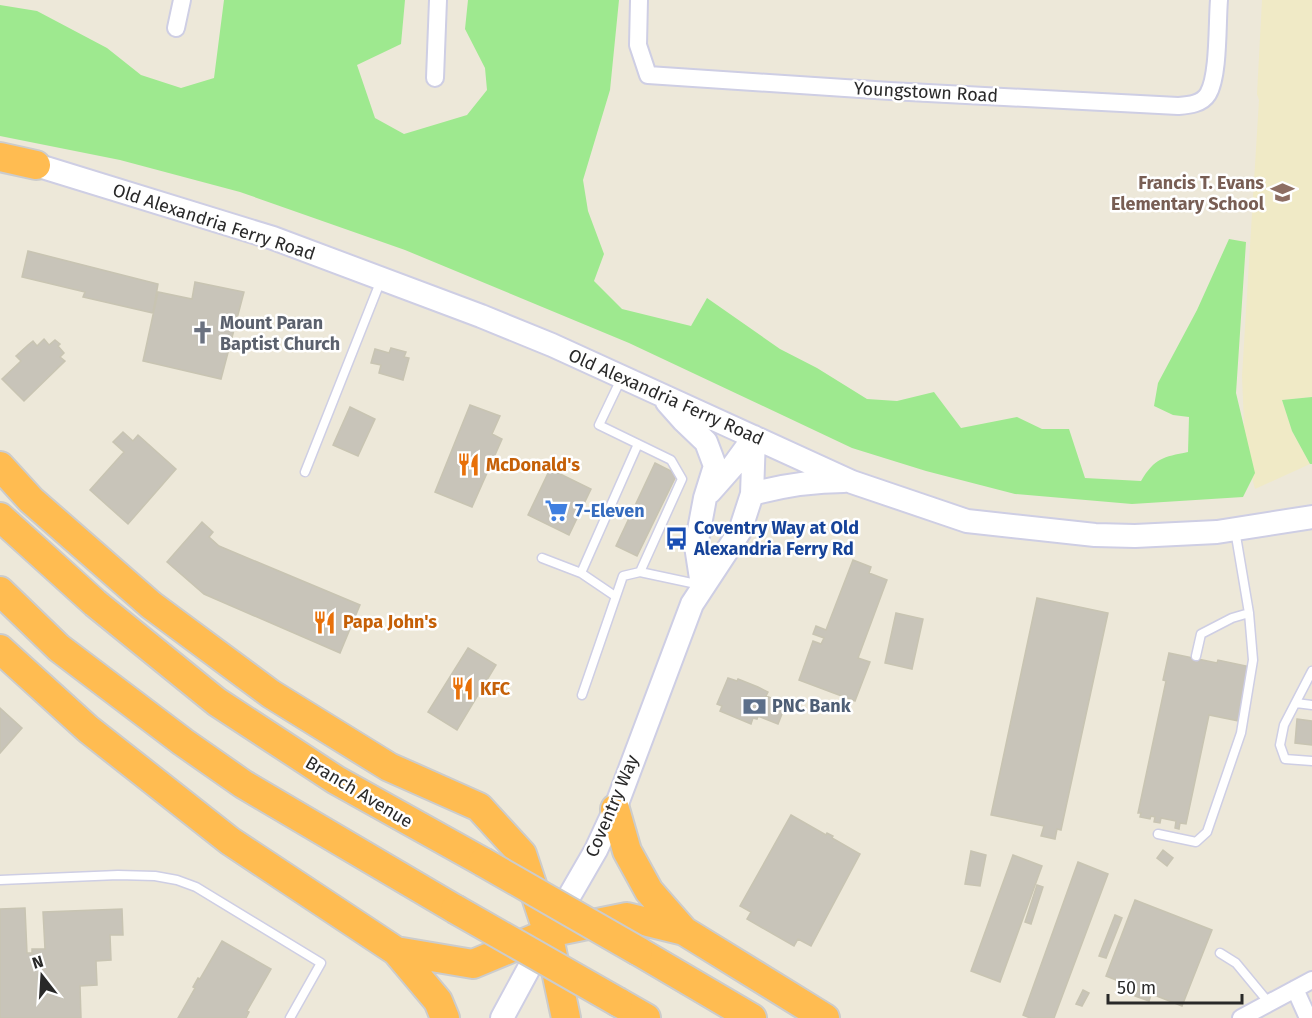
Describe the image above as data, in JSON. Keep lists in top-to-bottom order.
{
  "streets": {
    "highway": ["Branch Avenue"],
    "main road": ["Old Alexandria Ferry Road", "Coventry Way"],
    "street": ["Youngstown Road"]
  },
  "crossings": [
    ["Old Alexandria Ferry Road", "Coventry Way"]
  ],
  "places": {
    "school or university": ["Francis T. Evans Elementary School"],
    "church": ["Mount Paran Baptist Church"],
    "restaurant": ["McDonald's", "Papa John's", "KFC"],
    "supermarket": ["7-Eleven"],
    "bus stop": ["Coventry Way at Old Alexandria Ferry Rd"],
    "bank": ["PNC Bank"]
  },
  "scale_bar": "50 m",
  "north": "top"
}
